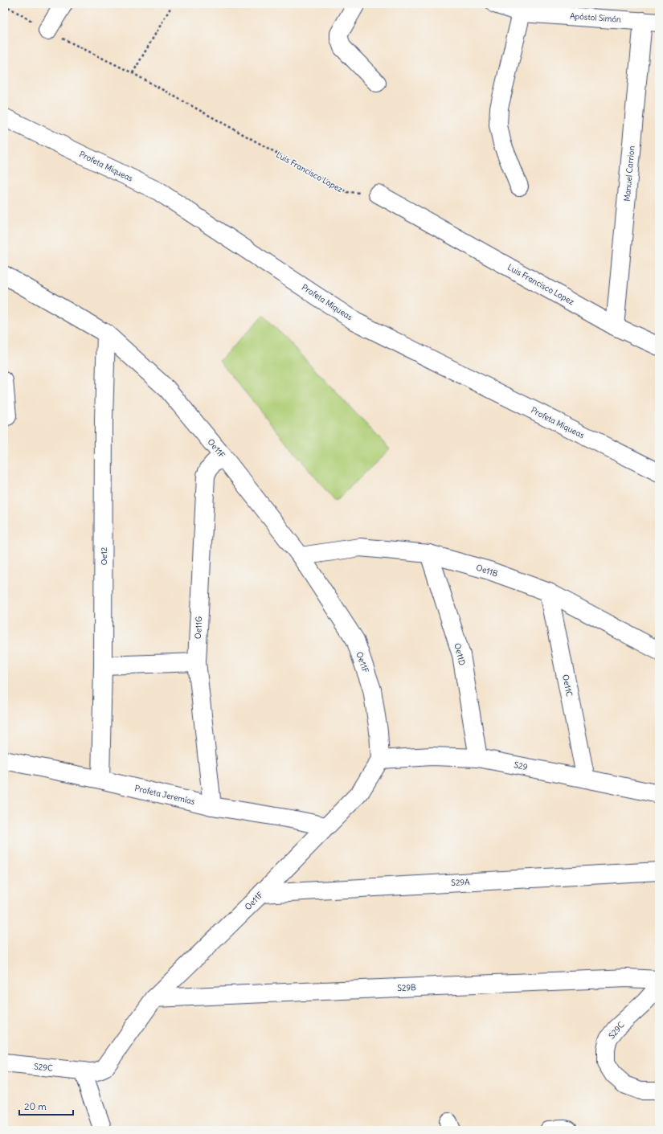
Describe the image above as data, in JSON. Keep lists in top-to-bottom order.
{
  "streets": {
    "street": [
      "Apóstol Simón",
      "Profeta Miqueas",
      "Luis Francisco Lopez",
      "Manuel Carrion",
      "Oe11F",
      "Oe12",
      "Oe11B",
      "Oe11G",
      "Oe11D",
      "Oe11C",
      "S29",
      "Profeta Jeremías",
      "S29A",
      "S29B",
      "S29C"
    ]
  },
  "crossings": [
    ["Apóstol Simón", "Manuel Carrion"],
    ["Luis Francisco Lopez", "Manuel Carrion"],
    ["Oe11F", "Oe12"],
    ["Oe11F", "Oe11B"],
    ["Oe11F", "Oe11G"],
    ["Oe11F", "S29"],
    ["Oe11F", "Profeta Jeremías"],
    ["Oe11F", "S29A"],
    ["Oe11F", "S29B"],
    ["Oe11F", "S29C"],
    ["Oe12", "Profeta Jeremías"],
    ["Oe11B", "Oe11D"],
    ["Oe11B", "Oe11C"],
    ["Oe11G", "Profeta Jeremías"],
    ["Oe11D", "S29"],
    ["Oe11C", "S29"]
  ],
  "scale_bar": "20 m"
}
